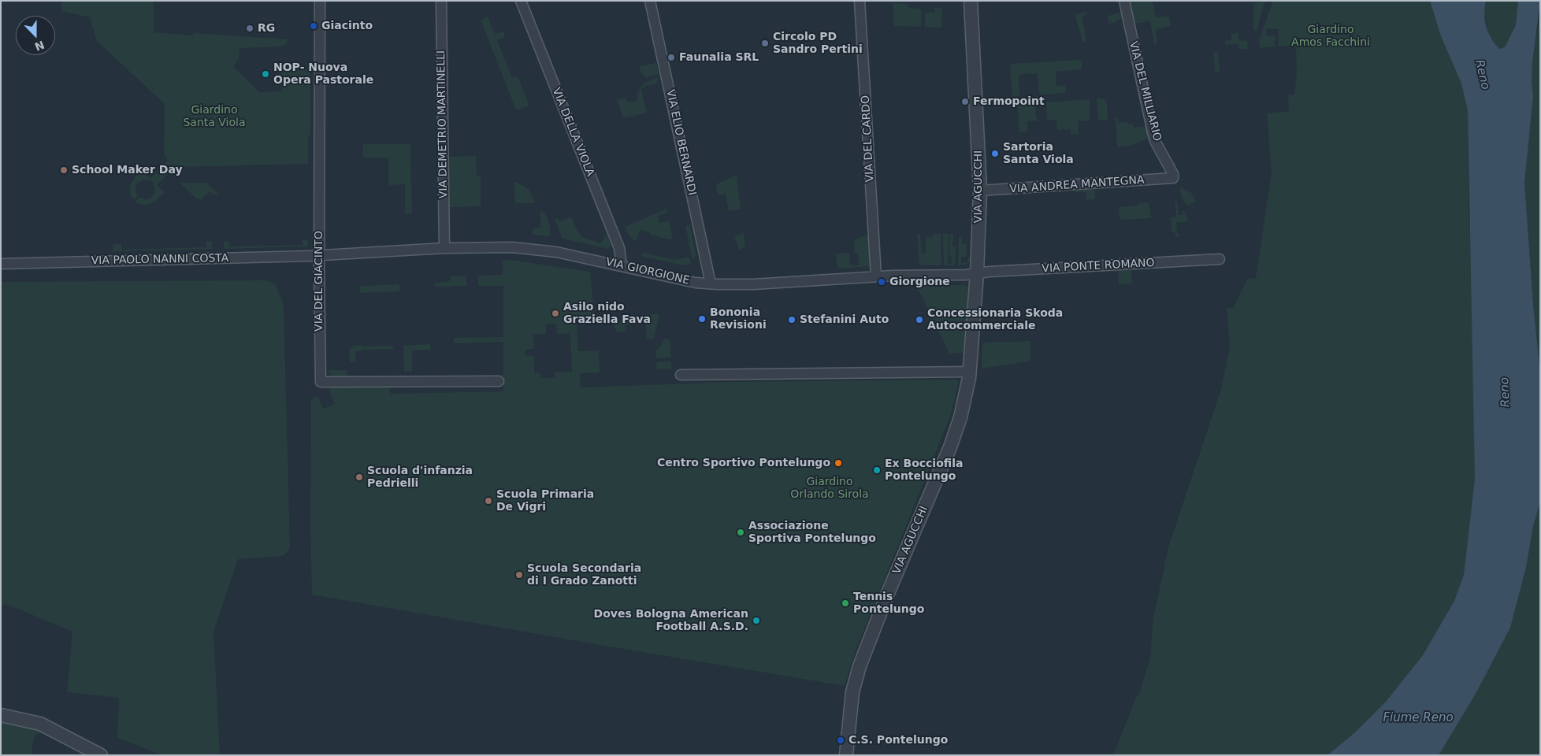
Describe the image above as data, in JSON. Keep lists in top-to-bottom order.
{
  "streets": {
    "street": [
      "VIA DEL MILLIARIO",
      "VIA DEMETRIO MARTINELLI",
      "VIA DELLA VIOLA",
      "VIA DEL CARDO",
      "VIA ELIO BERNARDI",
      "VIA ANDREA MANTEGNA",
      "VIA AGUCCHI",
      "VIA PAOLO NANNI COSTA",
      "VIA PONTE ROMANO",
      "VIA GIORGIONE",
      "VIA DEL GIACINTO"
    ]
  },
  "crossings": [
    ["VIA DEL MILLIARIO", "VIA ANDREA MANTEGNA"],
    ["VIA DEMETRIO MARTINELLI", "VIA GIORGIONE"],
    ["VIA DELLA VIOLA", "VIA GIORGIONE"],
    ["VIA DEL CARDO", "VIA GIORGIONE"],
    ["VIA ELIO BERNARDI", "VIA GIORGIONE"],
    ["VIA ANDREA MANTEGNA", "VIA AGUCCHI"],
    ["VIA AGUCCHI", "VIA PONTE ROMANO"],
    ["VIA AGUCCHI", "VIA GIORGIONE"],
    ["VIA PAOLO NANNI COSTA", "VIA GIORGIONE"],
    ["VIA PAOLO NANNI COSTA", "VIA DEL GIACINTO"],
    ["VIA PONTE ROMANO", "VIA GIORGIONE"],
    ["VIA GIORGIONE", "VIA DEL GIACINTO"]
  ],
  "water": ["Reno", "Fiume Reno"],
  "parks": ["Giardino Amos Facchini", "Giardino Santa Viola", "Giardino Orlando Sirola"],
  "places": [
    "Giacinto",
    "RG",
    "Circolo PD Sandro Pertini",
    "Faunalia SRL",
    "NOP- Nuova Opera Pastorale",
    "Fermopoint",
    "Sartoria Santa Viola",
    "School Maker Day",
    "Giorgione",
    "Asilo nido Graziella Fava",
    "Bononia Revisioni",
    "Stefanini Auto",
    "Concessionaria Skoda Autocommerciale",
    "Centro Sportivo Pontelungo",
    "Ex Bocciofila Pontelungo",
    "Scuola d'infanzia Pedrielli",
    "Scuola Primaria De Vigri",
    "Associazione Sportiva Pontelungo",
    "Scuola Secondaria di I Grado Zanotti",
    "Tennis Pontelungo",
    "Doves Bologna American Football A.S.D.",
    "C.S. Pontelungo"
  ],
  "north": "bottom"
}
